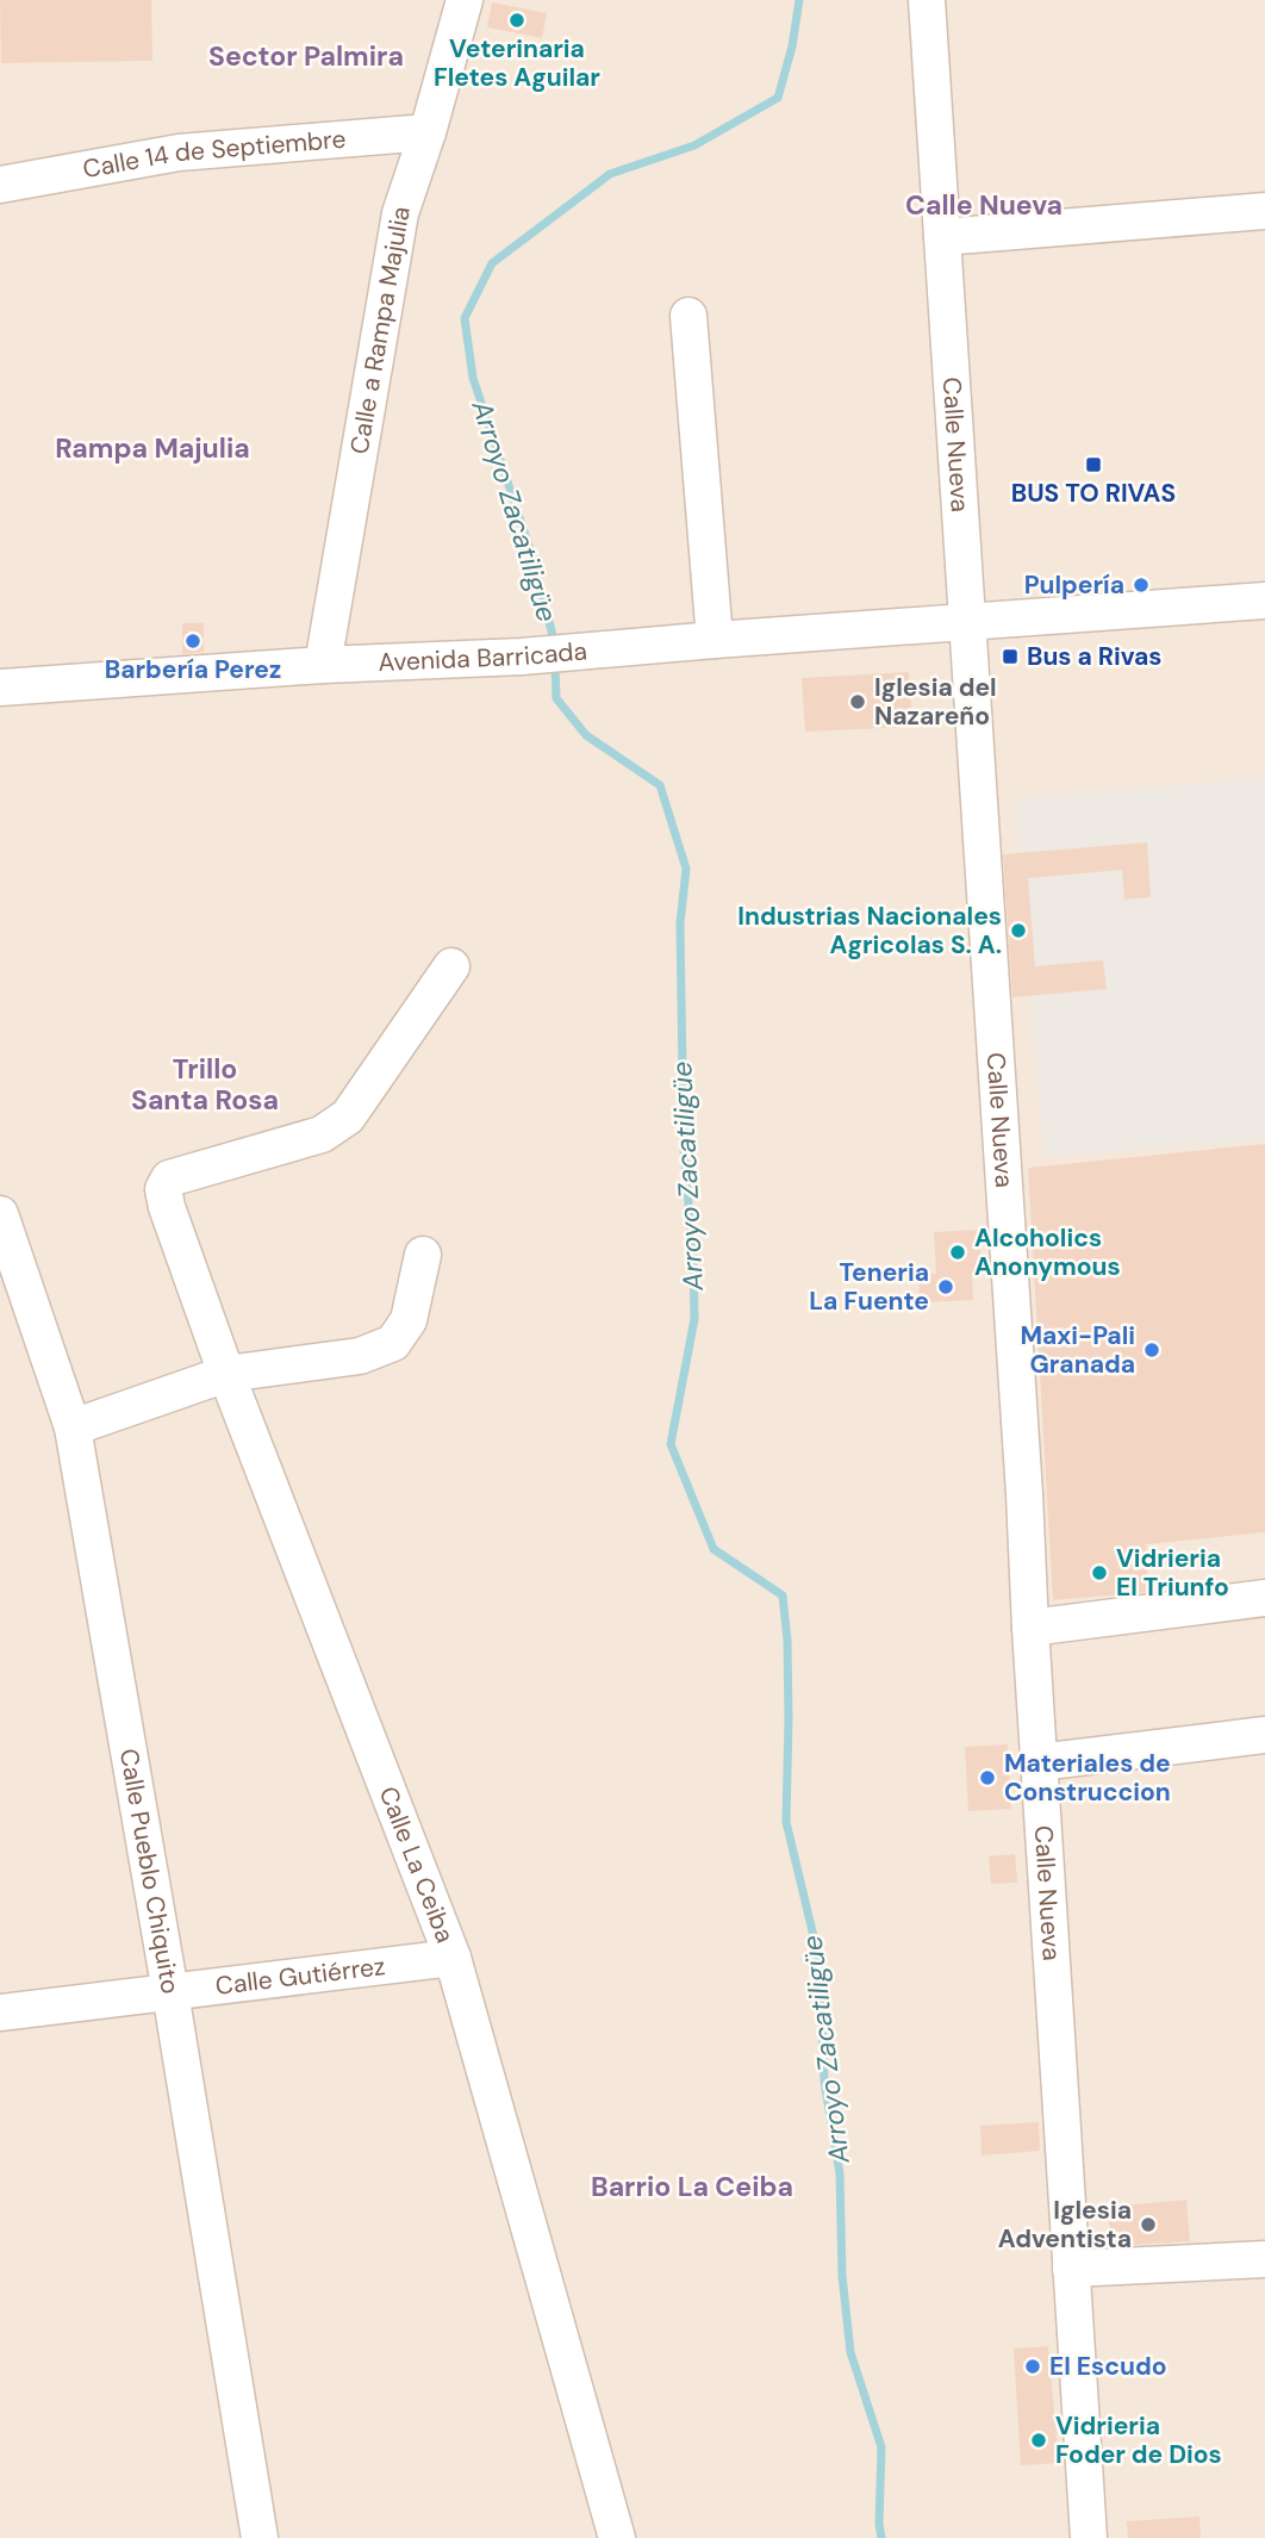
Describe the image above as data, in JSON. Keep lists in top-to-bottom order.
{
  "streets": {
    "street": [
      "Calle 14 de Septiembre",
      "Calle a Rampa Majulia",
      "Calle Nueva",
      "Avenida Barricada",
      "Calle La Ceiba",
      "Calle Pueblo Chiquito",
      "Calle Gutiérrez"
    ]
  },
  "crossings": [
    ["Calle 14 de Septiembre", "Calle a Rampa Majulia"],
    ["Calle a Rampa Majulia", "Avenida Barricada"],
    ["Calle Nueva", "Avenida Barricada"],
    ["Calle La Ceiba", "Calle Gutiérrez"],
    ["Calle Pueblo Chiquito", "Calle Gutiérrez"]
  ],
  "districts": [
    "Sector Palmira",
    "Calle Nueva",
    "Rampa Majulia",
    "Trillo Santa Rosa",
    "Barrio La Ceiba"
  ],
  "water": ["Arroyo Zacatiligüe"],
  "places": {
    "other": [
      "Veterinaria Fletes Aguilar",
      "Pulpería",
      "Barbería Perez",
      "Iglesia del Nazareño",
      "Industrias Nacionales Agricolas S. A.",
      "Alcoholics Anonymous",
      "Teneria La Fuente",
      "Maxi-Pali Granada",
      "Vidrieria El Triunfo",
      "Materiales de Construccion",
      "Iglesia Adventista",
      "El Escudo",
      "Vidrieria Foder de Dios"
    ],
    "transit": ["BUS TO RIVAS", "Bus a Rivas"]
  }
}
